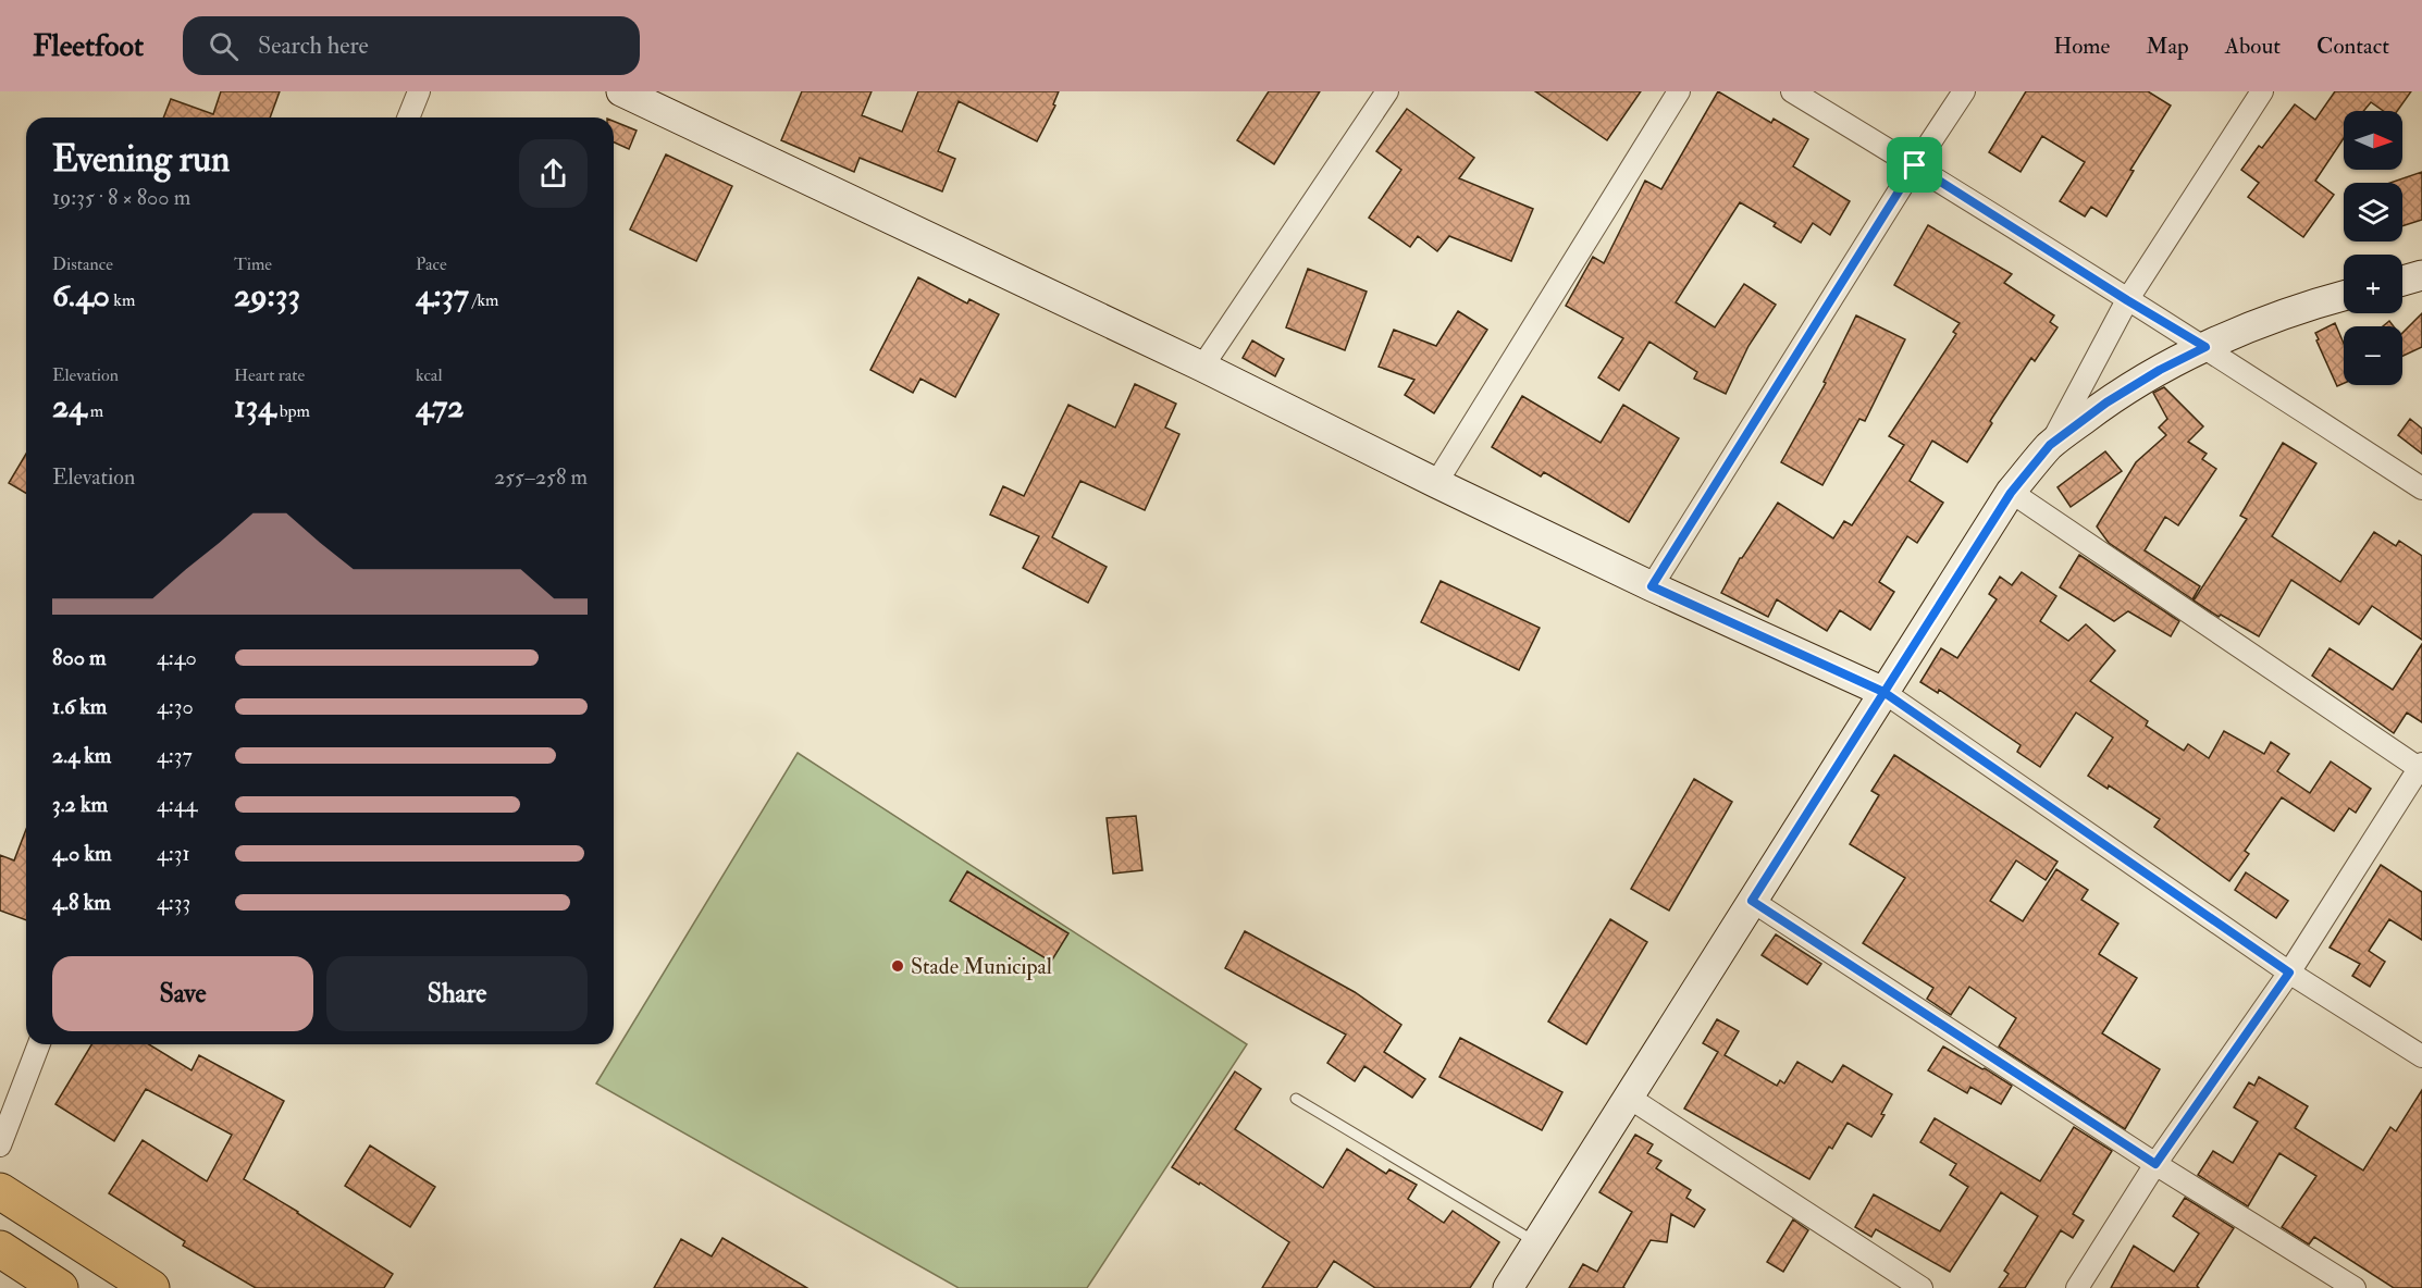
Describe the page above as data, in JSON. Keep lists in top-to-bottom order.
{
  "places": ["Stade Municipal"],
  "north": "right",
  "page": {
    "header": "Fleetfoot",
    "search": "Search here",
    "nav": [
      "Home",
      "Map",
      "About",
      "Contact"
    ],
    "map_buttons": ["+", "−"],
    "heading": ["Evening run", "19:35 · 8 × 800 m"],
    "stats": [
      ["Distance", "6.40 km"],
      ["Time", "29:33"],
      ["Pace", "4:37 /km"],
      ["Elevation", "24 m"],
      ["Heart rate", "134 bpm"],
      ["kcal", "472"]
    ],
    "chart": ["Elevation", "255–258 m"],
    "list": [
      {
        "name": "800 m",
        "note": "4:40"
      },
      {
        "name": "1.6 km",
        "note": "4:30"
      },
      {
        "name": "2.4 km",
        "note": "4:37"
      },
      {
        "name": "3.2 km",
        "note": "4:44"
      },
      {
        "name": "4.0 km",
        "note": "4:31"
      },
      {
        "name": "4.8 km",
        "note": "4:33"
      }
    ],
    "buttons": ["Save", "Share"]
  }
}
